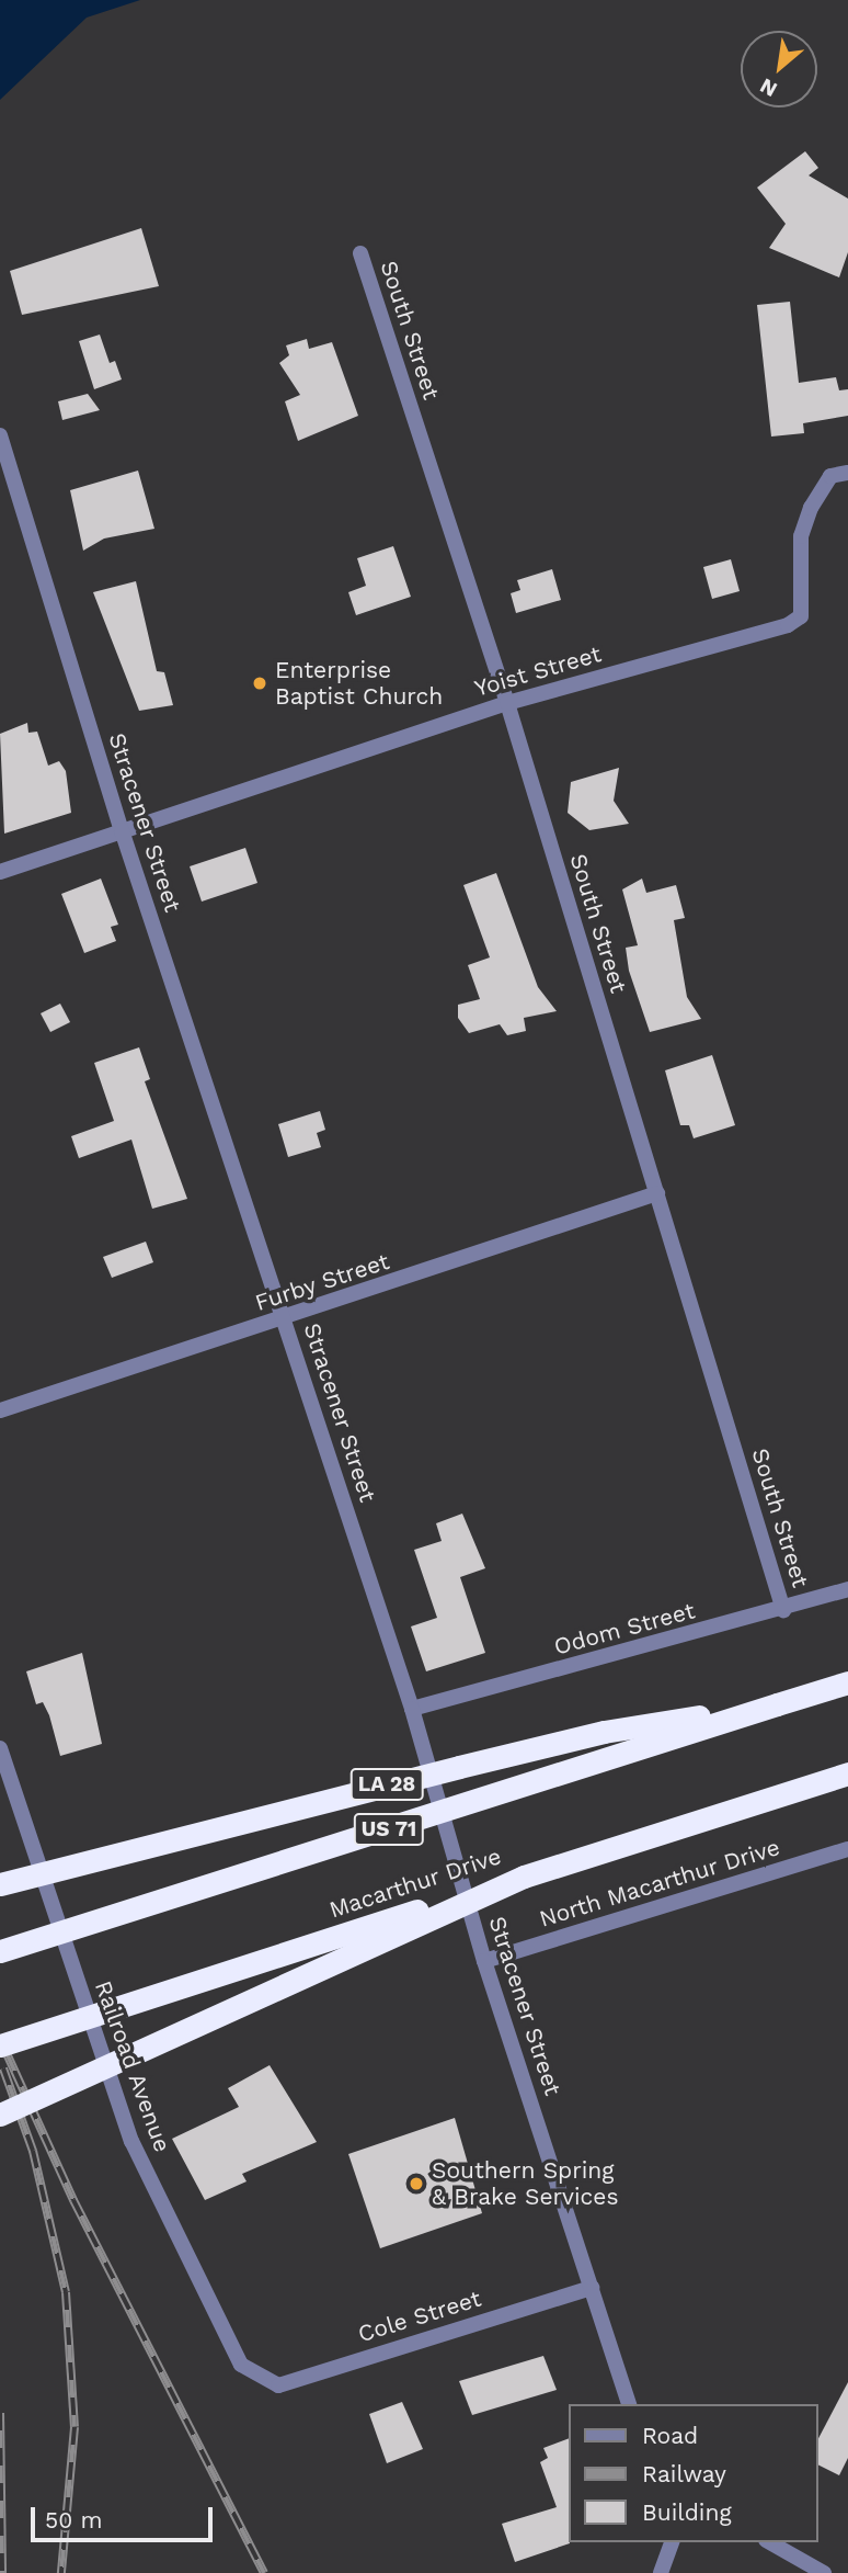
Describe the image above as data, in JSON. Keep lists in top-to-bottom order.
{
  "streets": {
    "highway": ["LA 28", "US 71", "Macarthur Drive"],
    "street": [
      "South Street",
      "Yoist Street",
      "Stracener Street",
      "Furby Street",
      "Odom Street",
      "North Macarthur Drive",
      "Railroad Avenue",
      "Cole Street"
    ]
  },
  "crossings": [
    ["South Street", "Yoist Street"],
    ["South Street", "Furby Street"],
    ["South Street", "Odom Street"],
    ["Yoist Street", "Stracener Street"],
    ["Stracener Street", "Furby Street"],
    ["Stracener Street", "Odom Street"],
    ["Stracener Street", "North Macarthur Drive"],
    ["Stracener Street", "Cole Street"],
    ["LA 28", "US 71"],
    ["Railroad Avenue", "Cole Street"]
  ],
  "places": ["Enterprise Baptist Church", "Southern Spring & Brake Services"],
  "legend": ["Road", "Railway", "Building"],
  "scale_bar": "50 m",
  "north": "bottom left"
}
